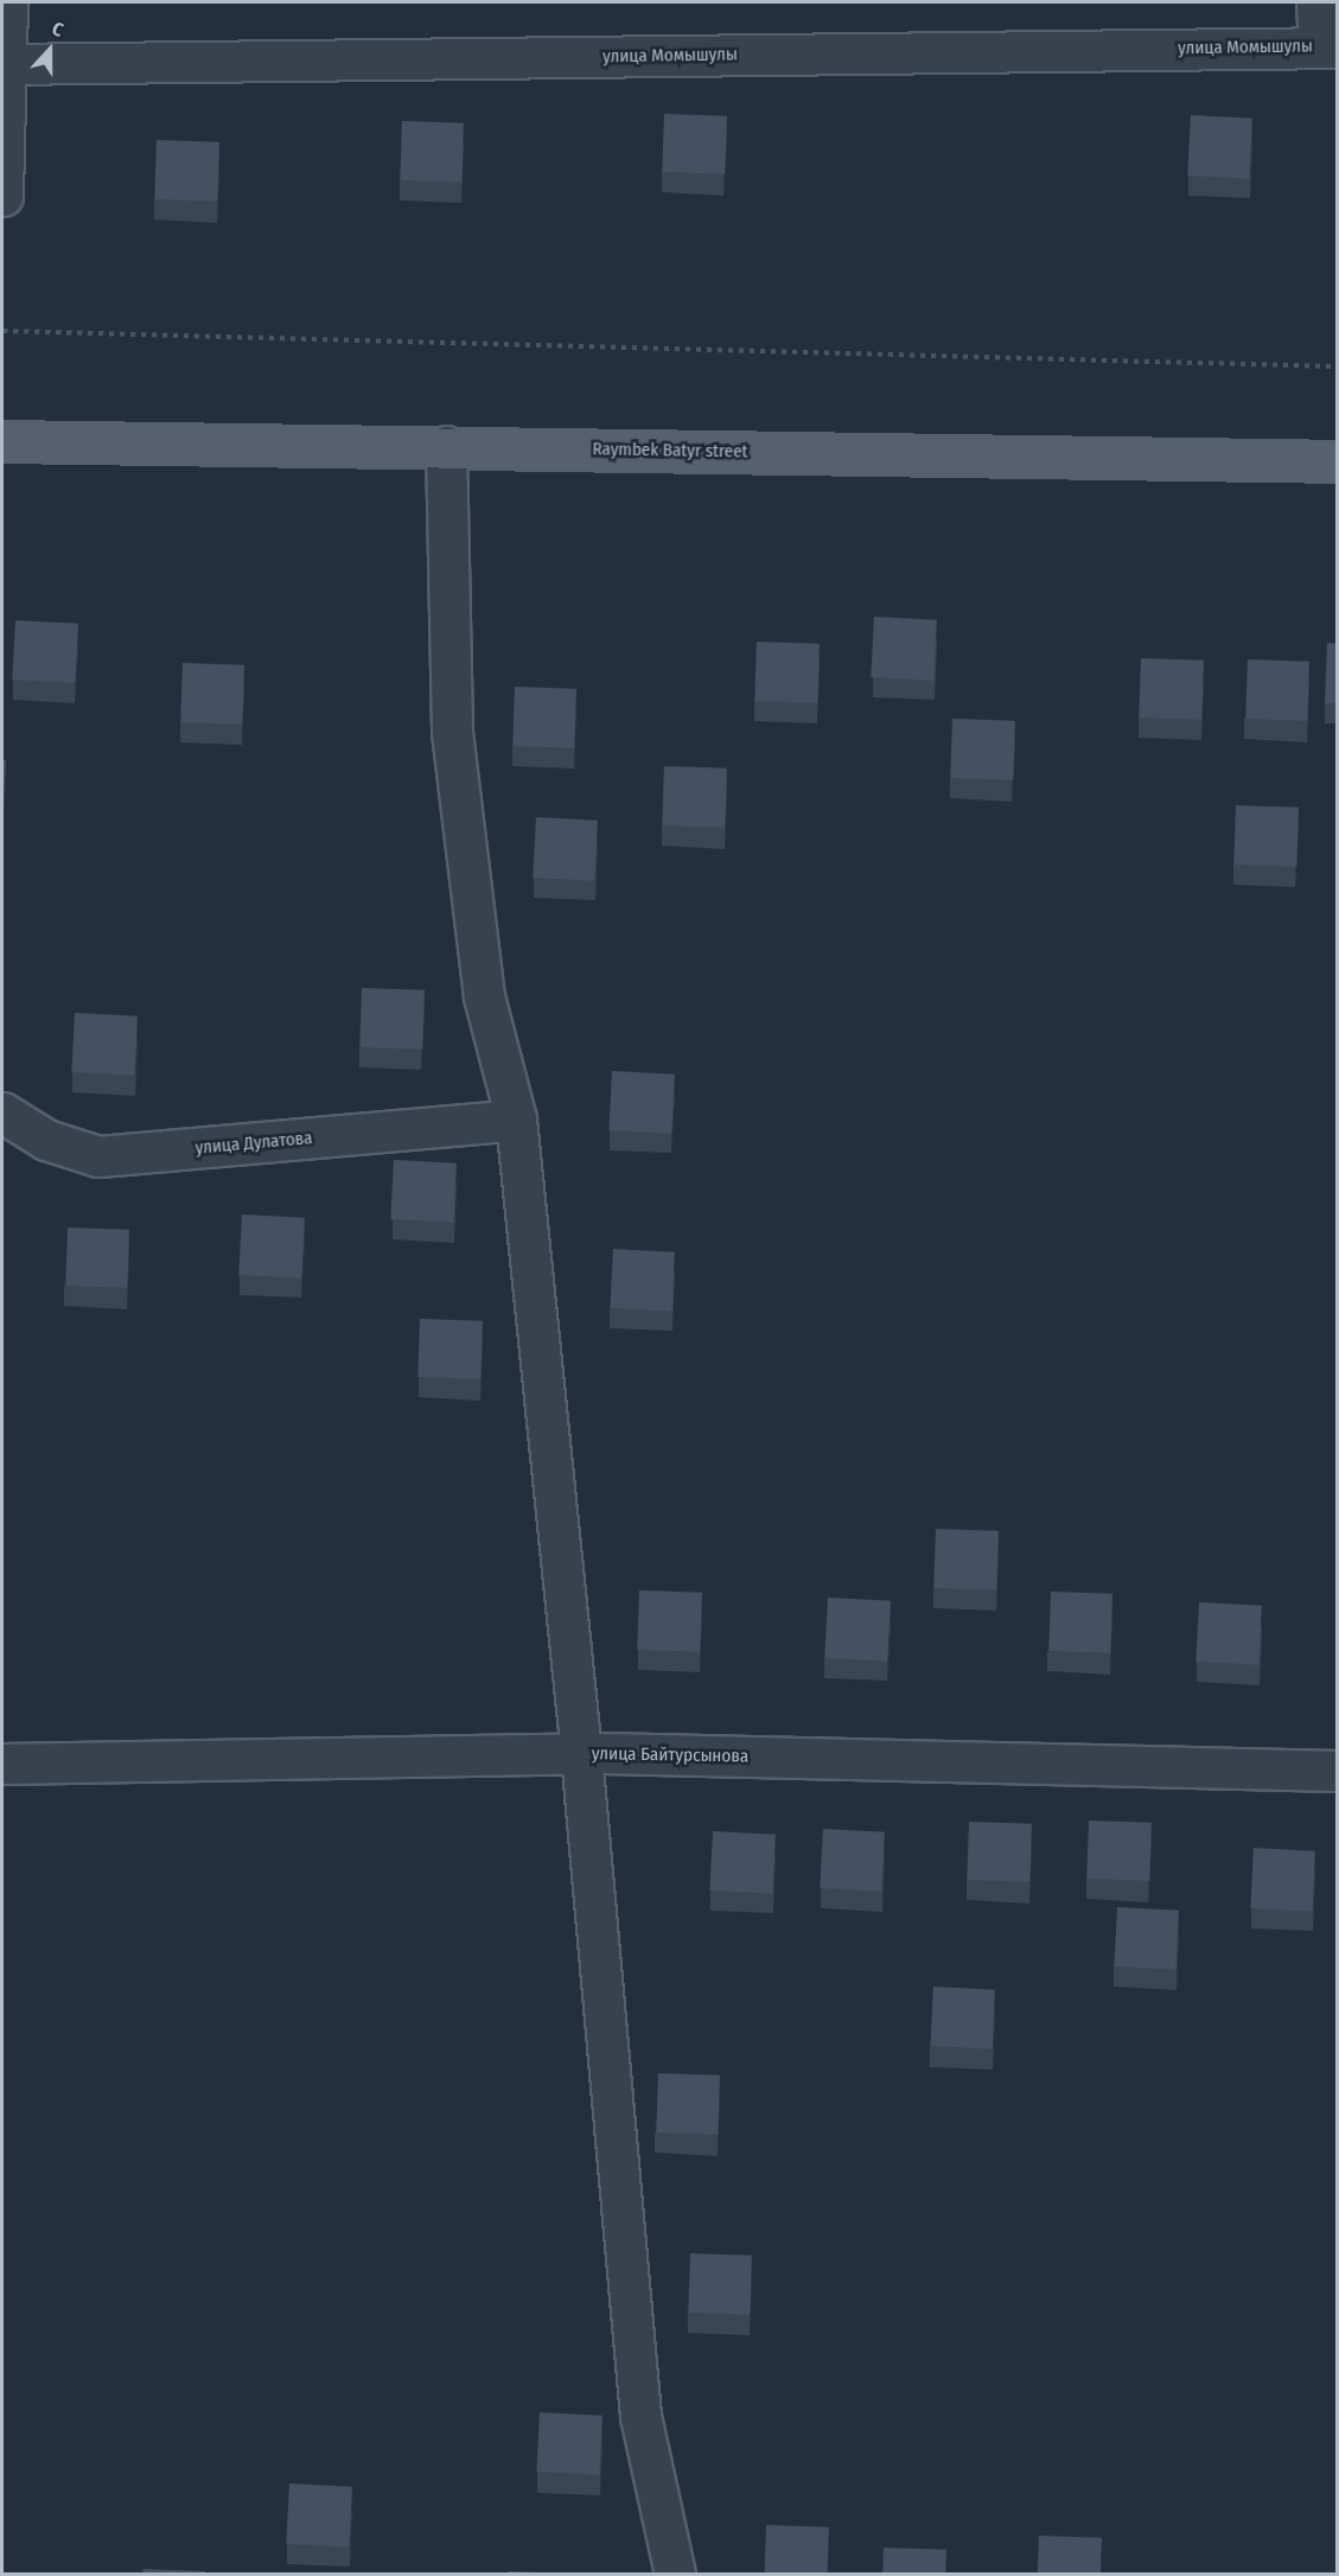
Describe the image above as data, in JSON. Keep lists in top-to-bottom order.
{
  "streets": {
    "main road": ["Raymbek Batyr street"],
    "street": ["улица Момышулы", "улица Дулатова", "улица Байтурсынова"]
  },
  "north": "top"
}
